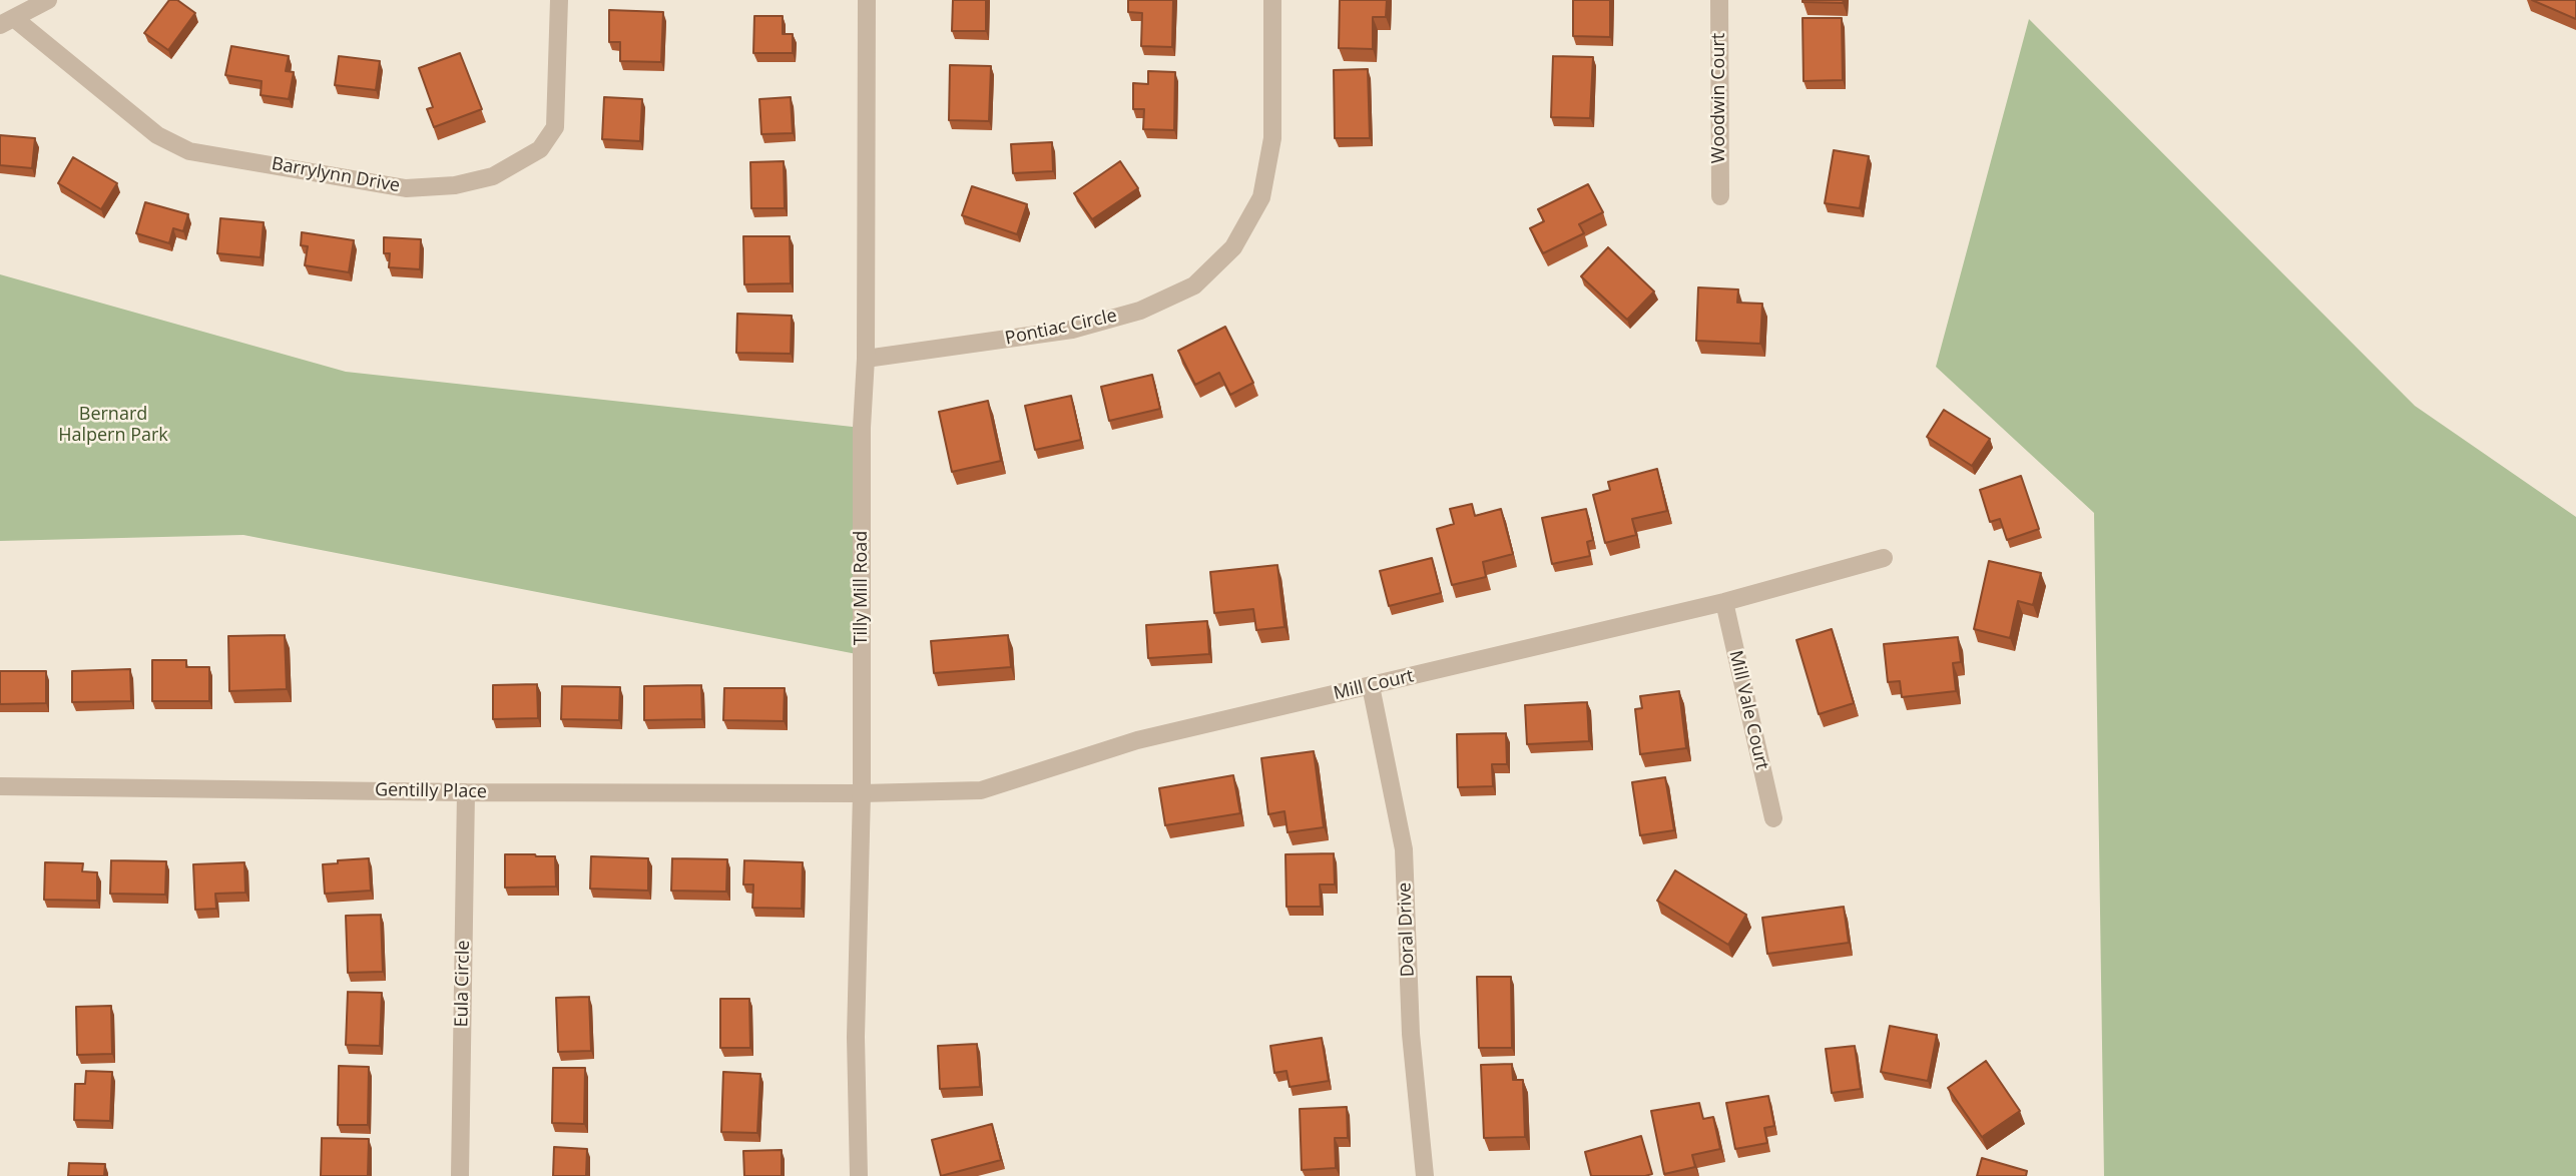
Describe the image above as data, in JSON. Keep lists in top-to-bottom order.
{
  "streets": {
    "street": [
      "Woodwin Court",
      "Barrylynn Drive",
      "Pontiac Circle",
      "Tilly Mill Road",
      "Mill Court",
      "Mill Vale Court",
      "Gentilly Place",
      "Doral Drive",
      "Eula Circle"
    ]
  },
  "crossings": [
    ["Pontiac Circle", "Tilly Mill Road"],
    ["Tilly Mill Road", "Mill Court"],
    ["Tilly Mill Road", "Gentilly Place"],
    ["Mill Court", "Mill Vale Court"],
    ["Mill Court", "Gentilly Place"],
    ["Mill Court", "Doral Drive"],
    ["Gentilly Place", "Eula Circle"]
  ],
  "parks": ["Bernard Halpern Park"]
}
